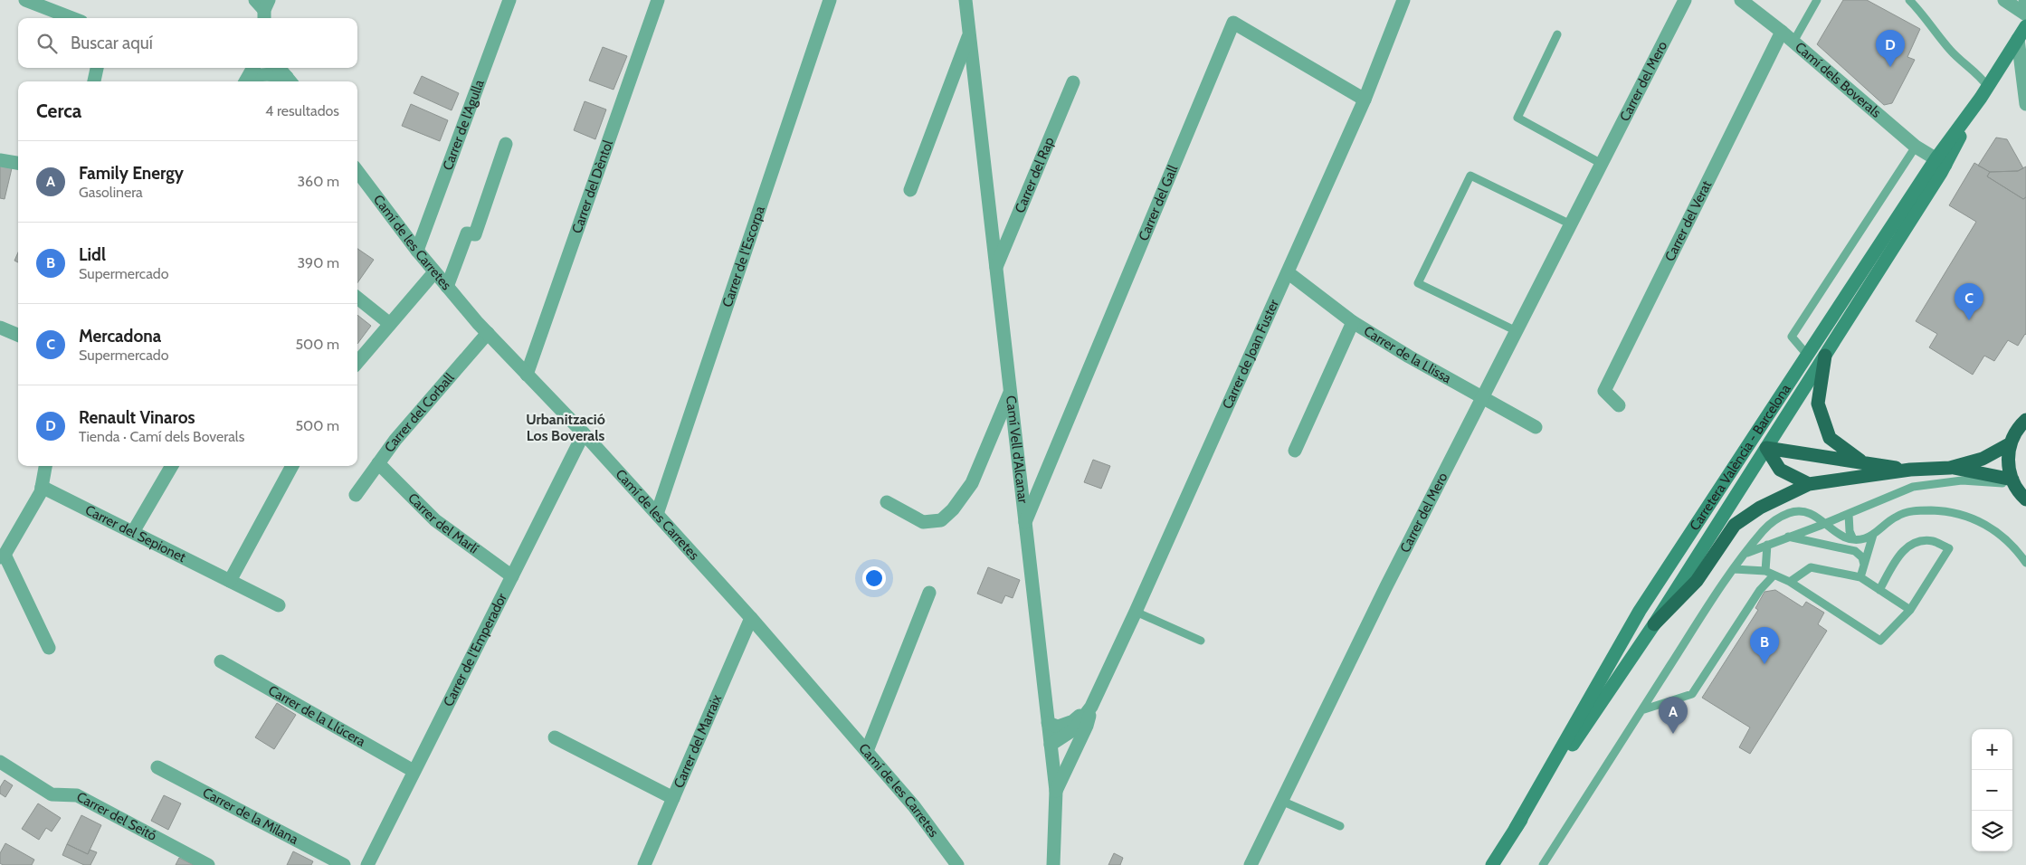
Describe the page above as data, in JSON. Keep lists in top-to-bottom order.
{
  "streets": {
    "main road": ["Carretera València - Barcelona"],
    "street": [
      "Camí dels Boverals",
      "Carrer del Mero",
      "Carrer de l'Agulla",
      "Carrer del Rap",
      "Carrer del Dèntol",
      "Carrer del Gall",
      "Carrer del Verat",
      "Camí de les Carretes",
      "Carrer de l'Escorpa",
      "Carrer de Joan Fuster",
      "Carrer de la Llissa",
      "Carrer del Corball",
      "Camí Vell d'Alcanar",
      "Carrer del Marlí",
      "Carrer del Sepionet",
      "Carrer de l'Emperador",
      "Carrer de la Llúcera",
      "Carrer del Marraix",
      "Carrer de la Milana",
      "Carrer del Seitó"
    ]
  },
  "crossings": [
    ["Camí dels Boverals", "Carrer del Verat"],
    ["Camí dels Boverals", "Carretera València - Barcelona"],
    ["Carrer del Mero", "Carrer de la Llissa"],
    ["Carrer de l'Agulla", "Camí de les Carretes"],
    ["Carrer del Rap", "Camí Vell d'Alcanar"],
    ["Carrer del Dèntol", "Camí de les Carretes"],
    ["Carrer del Gall", "Carrer de Joan Fuster"],
    ["Carrer del Gall", "Camí Vell d'Alcanar"],
    ["Camí de les Carretes", "Carrer de l'Escorpa"],
    ["Camí de les Carretes", "Carrer del Corball"],
    ["Camí de les Carretes", "Carrer de l'Emperador"],
    ["Camí de les Carretes", "Carrer del Marraix"],
    ["Carrer de Joan Fuster", "Carrer de la Llissa"],
    ["Carrer de Joan Fuster", "Camí Vell d'Alcanar"],
    ["Carrer del Corball", "Carrer del Marlí"],
    ["Carrer del Marlí", "Carrer de l'Emperador"],
    ["Carrer de l'Emperador", "Carrer de la Llúcera"]
  ],
  "districts": ["Urbanització Los Boverals"],
  "page": {
    "search": "Buscar aquí",
    "pins": [
      "D",
      "C",
      "B",
      "A"
    ],
    "heading": ["Cerca", "4 resultados"],
    "list": [
      {
        "mark": "A",
        "name": "Family Energy",
        "note": "Gasolinera",
        "value": "360 m"
      },
      {
        "mark": "B",
        "name": "Lidl",
        "note": "Supermercado",
        "value": "390 m"
      },
      {
        "mark": "C",
        "name": "Mercadona",
        "note": "Supermercado",
        "value": "500 m"
      },
      {
        "mark": "D",
        "name": "Renault Vinaros",
        "note": "Tienda · Camí dels Boverals",
        "value": "500 m"
      }
    ],
    "map_buttons": ["+", "−"]
  }
}
